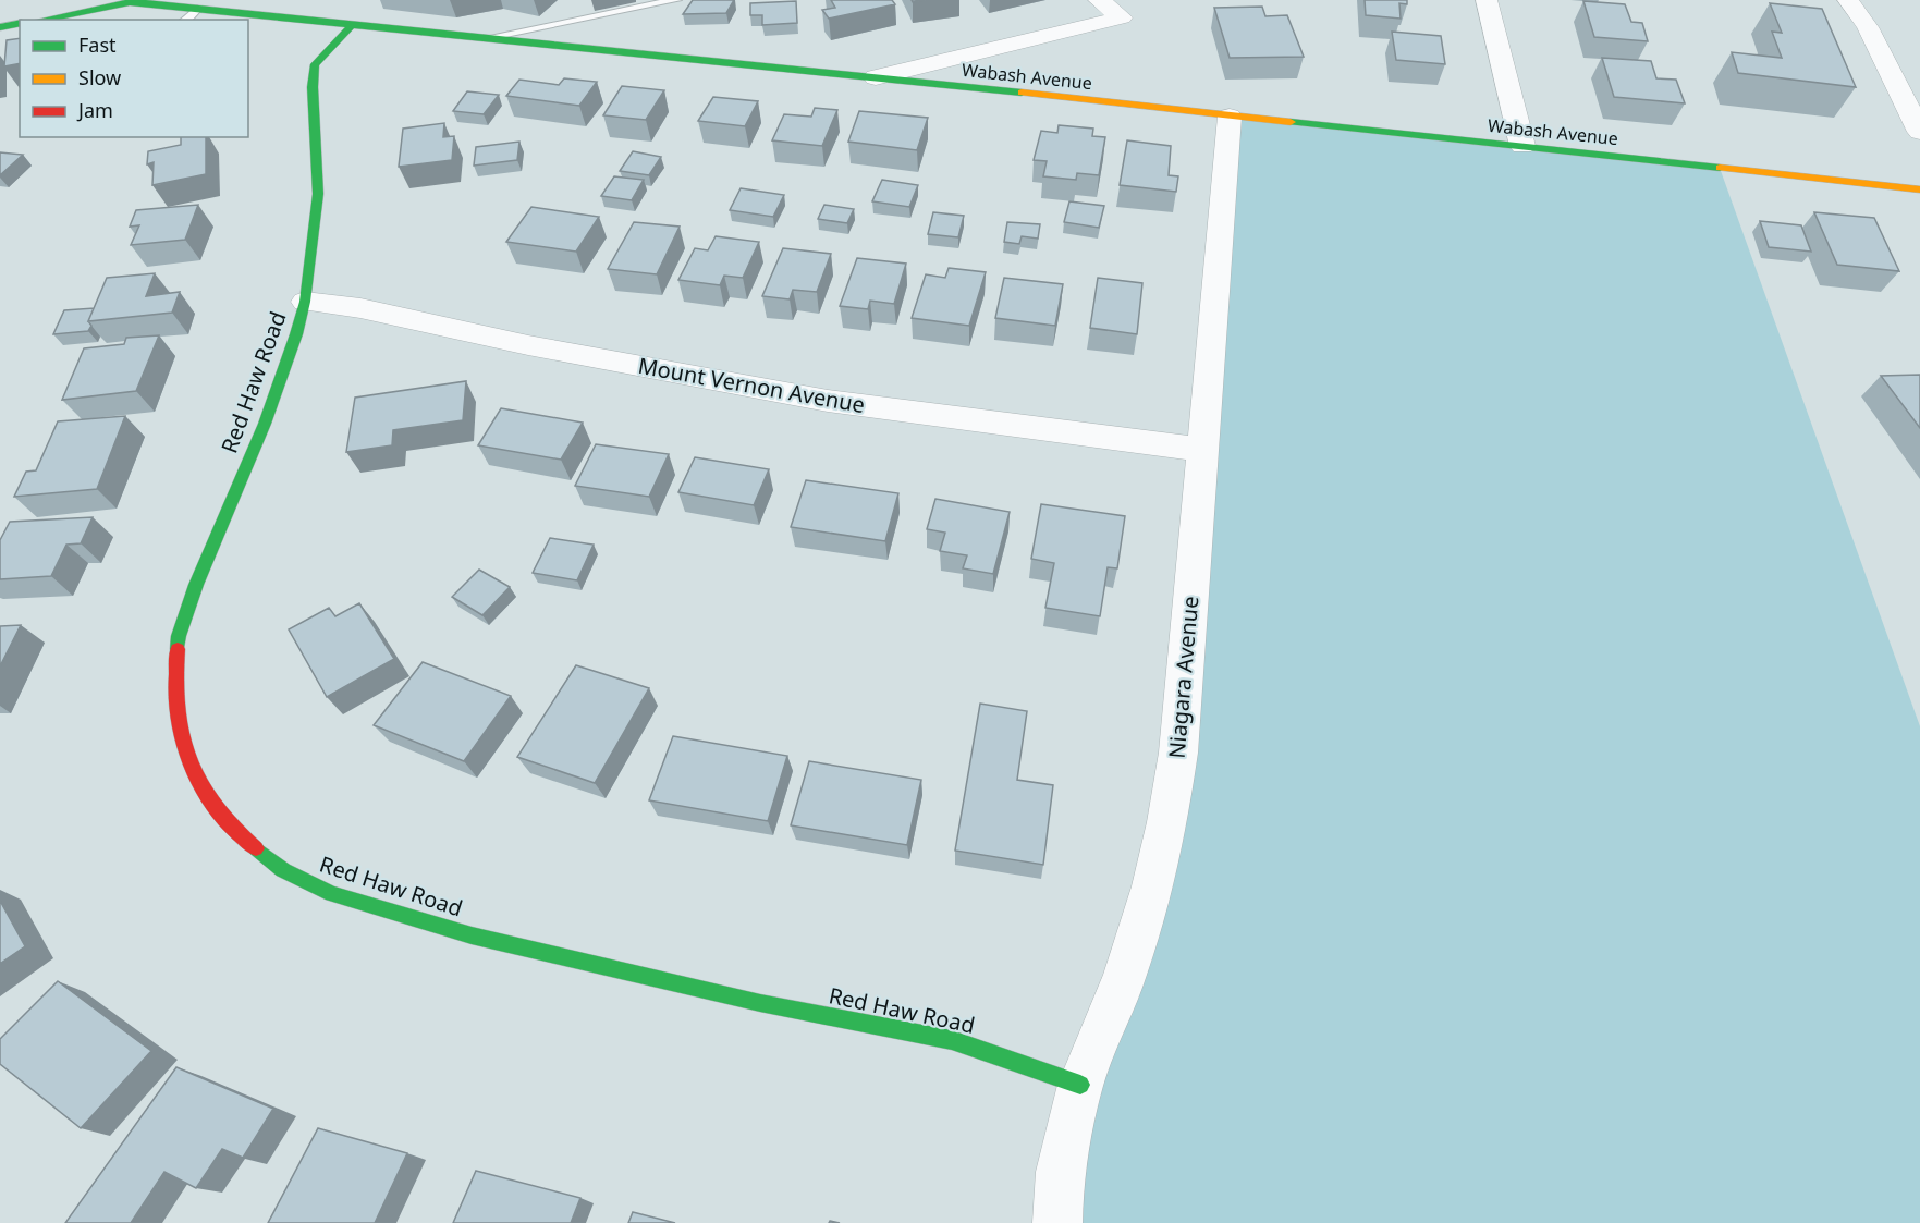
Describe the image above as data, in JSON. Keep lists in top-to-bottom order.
{
  "streets": {
    "street": [
      "Wabash Avenue",
      "Red Haw Road",
      "Mount Vernon Avenue",
      "Niagara Avenue"
    ]
  },
  "crossings": [
    ["Wabash Avenue", "Red Haw Road"],
    ["Wabash Avenue", "Niagara Avenue"],
    ["Red Haw Road", "Mount Vernon Avenue"],
    ["Red Haw Road", "Niagara Avenue"],
    ["Mount Vernon Avenue", "Niagara Avenue"]
  ],
  "legend": ["Fast", "Slow", "Jam"]
}
